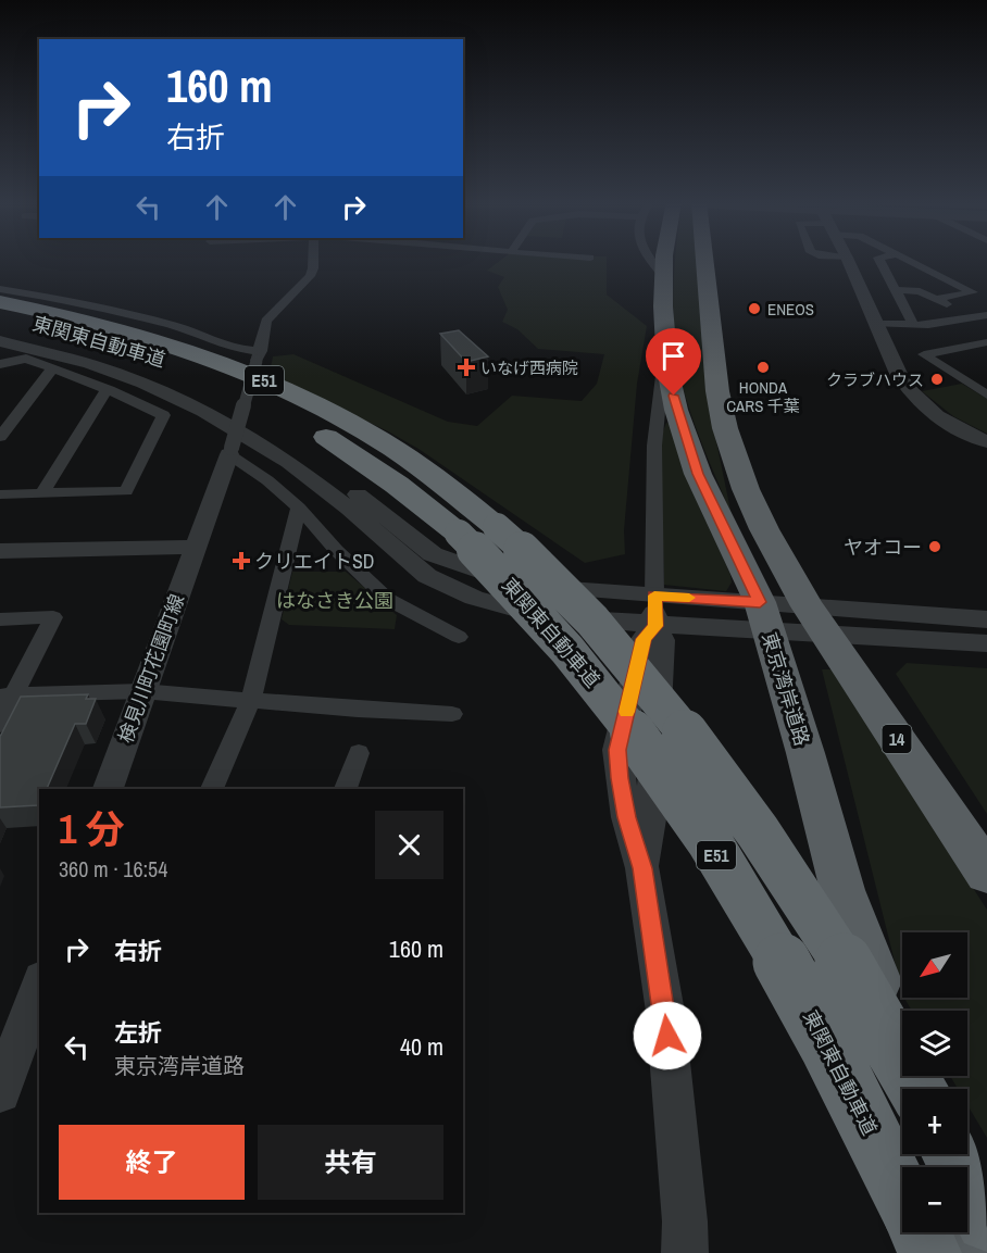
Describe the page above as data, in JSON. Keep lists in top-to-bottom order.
{
  "streets": {
    "highway": [
      "東関東自動車道",
      "E51",
      "東京湾岸道路",
      "14"
    ],
    "street": ["検見川町花園町線"]
  },
  "parks": ["はなさき公園"],
  "places": {
    "other": [
      "ENEOS",
      "HONDA CARS 千葉",
      "クラブハウス",
      "ヤオコー"
    ],
    "health": ["いなげ西病院", "クリエイトSD"]
  },
  "north": "bottom left",
  "page": {
    "turn": ["160 m", "右折"],
    "heading": ["1 分", "360 m · 16:54"],
    "list": [
      {
        "name": "右折",
        "value": "160 m"
      },
      {
        "name": "左折",
        "note": "東京湾岸道路",
        "value": "40 m"
      }
    ],
    "map_buttons": ["+", "−"],
    "buttons": ["終了", "共有"]
  }
}
